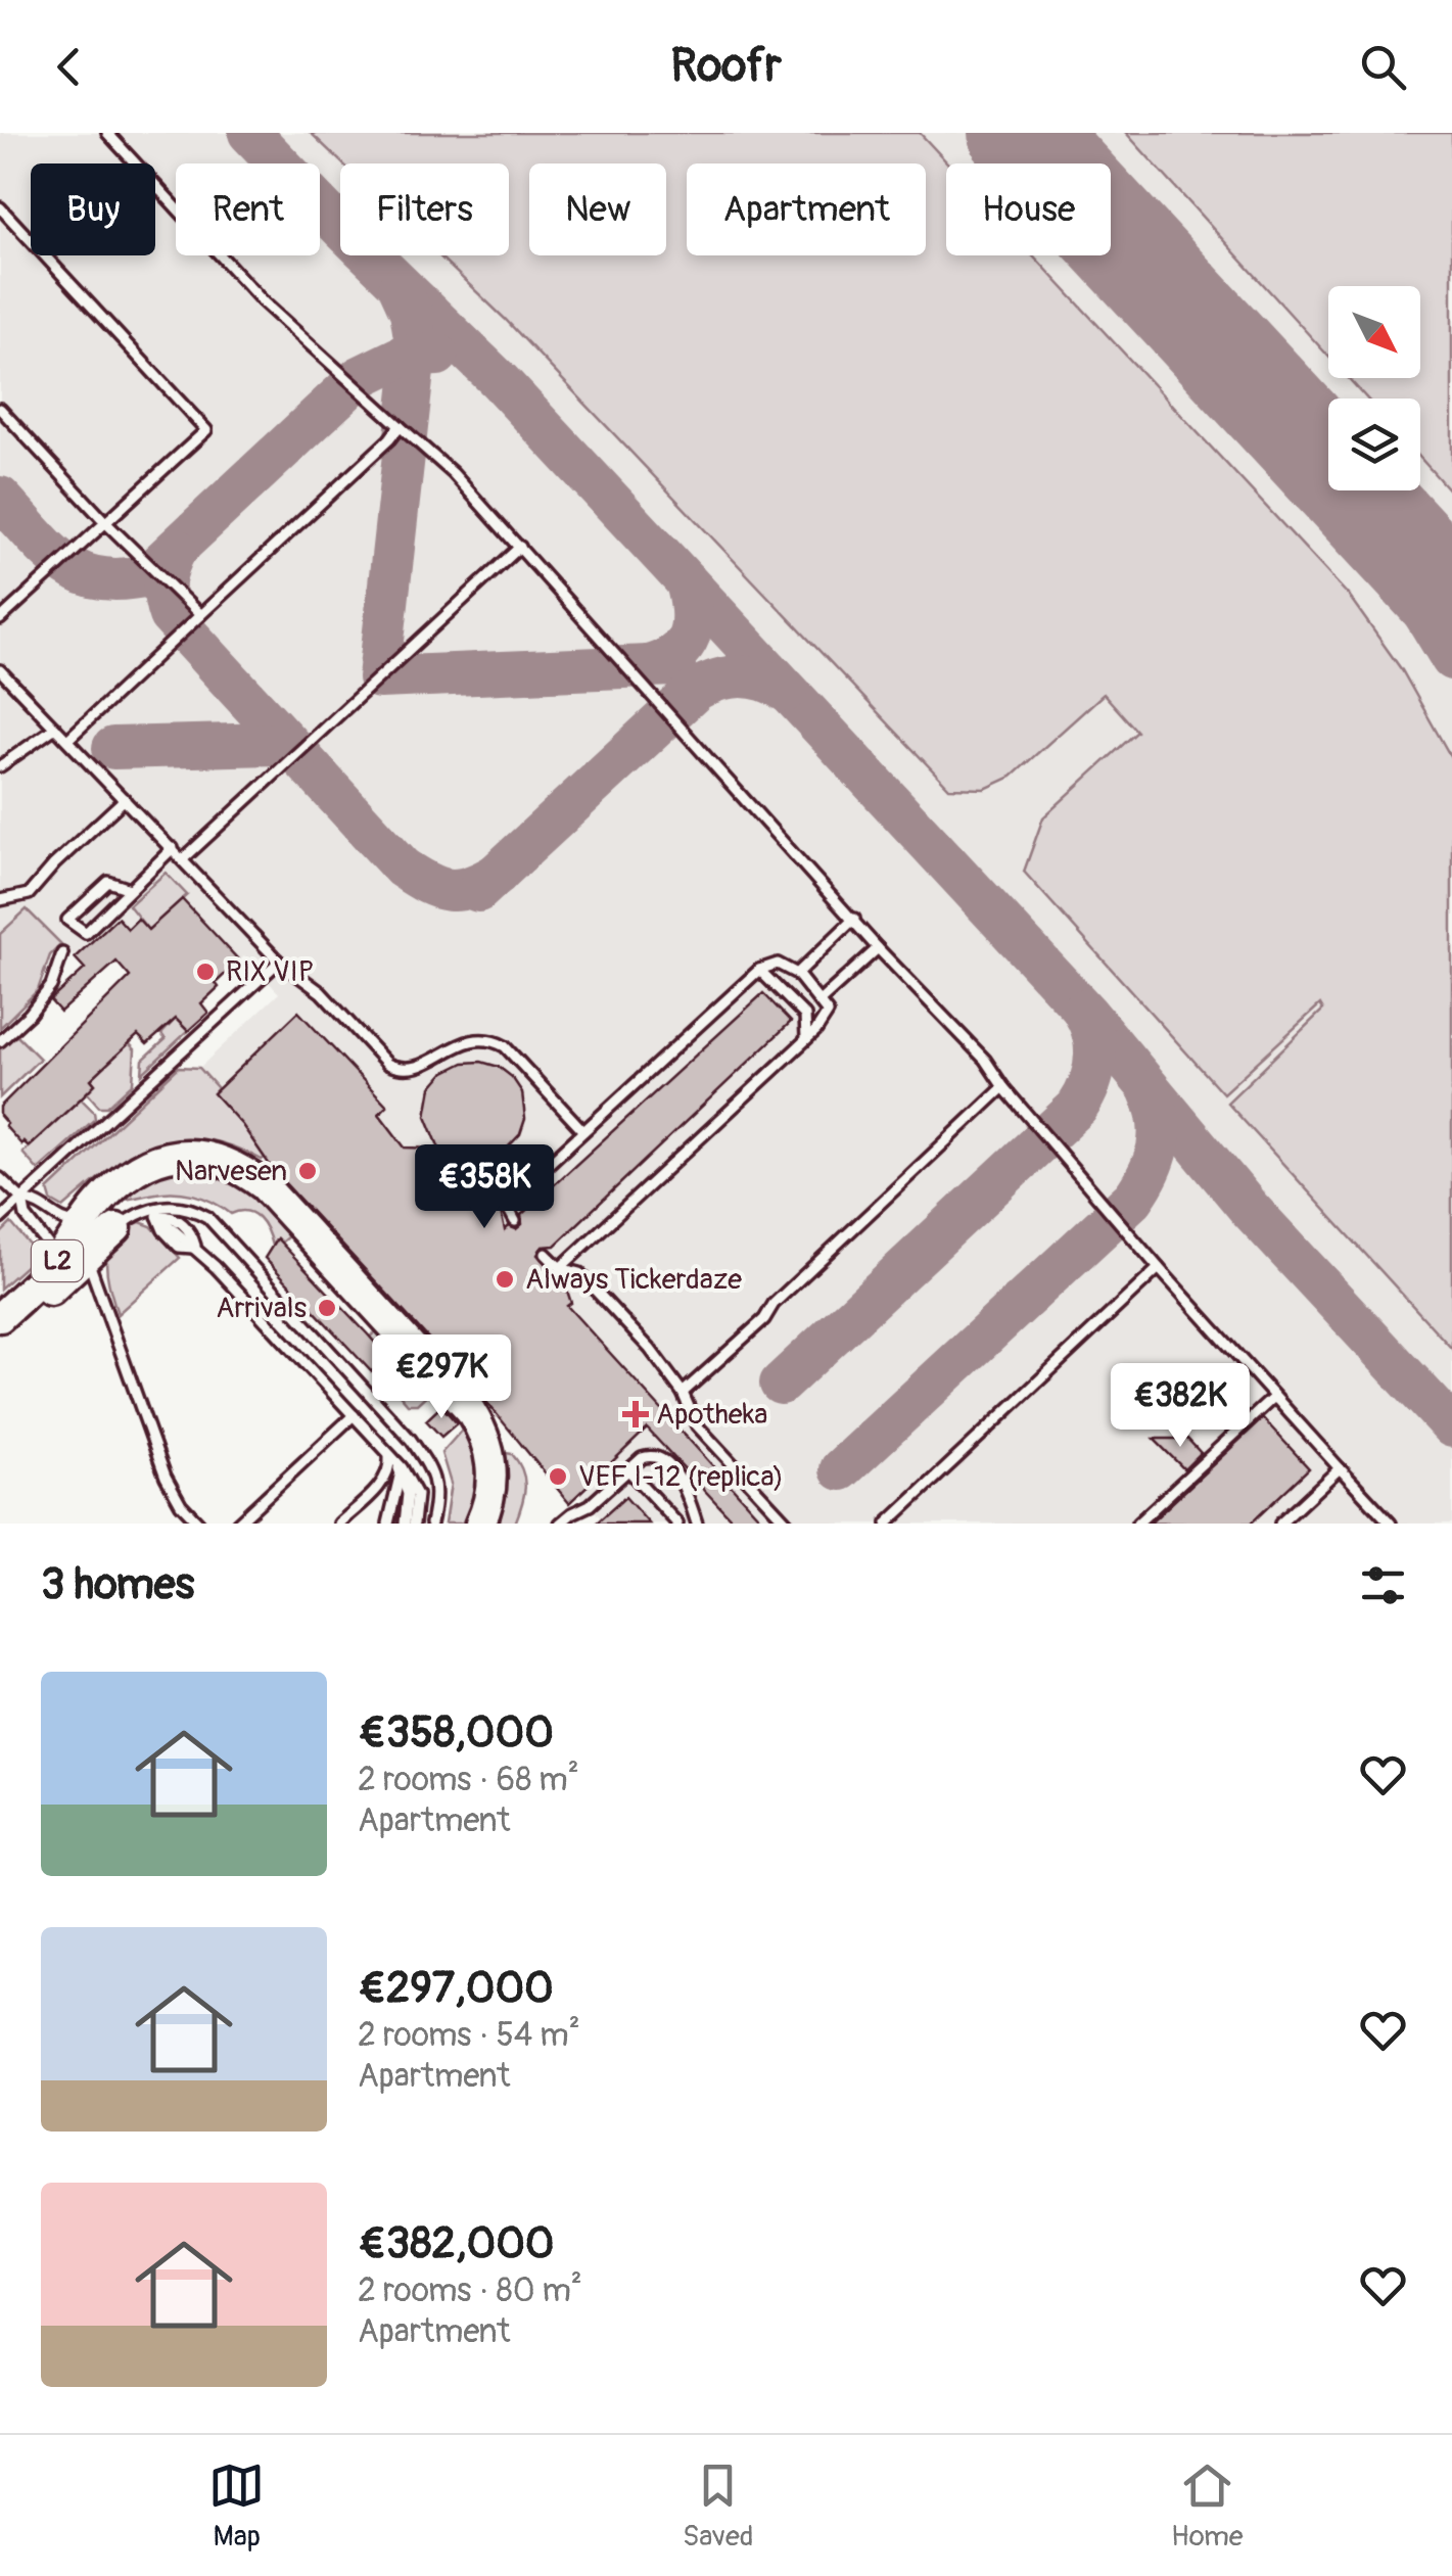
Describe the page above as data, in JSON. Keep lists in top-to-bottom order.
{
  "streets": {
    "main road": ["L2"]
  },
  "places": {
    "other": [
      "RIX VIP",
      "Narvesen",
      "Always Tickerdaze",
      "Arrivals",
      "VEF I-12 (replica)"
    ],
    "health": ["Apotheka"]
  },
  "north": "bottom right",
  "page": {
    "header": "Roofr",
    "chip": [
      "Buy",
      "Rent",
      "Filters",
      "New",
      "Apartment",
      "House"
    ],
    "price": ["€358K", "€297K", "€382K"],
    "heading": "3 homes",
    "list": [
      {
        "name": "€358,000",
        "note": "2 rooms · 68 m² · Apartment"
      },
      {
        "name": "€297,000",
        "note": "2 rooms · 54 m² · Apartment"
      },
      {
        "name": "€382,000",
        "note": "2 rooms · 80 m² · Apartment"
      }
    ],
    "tabs": ["Map", "Saved", "Home"]
  }
}
